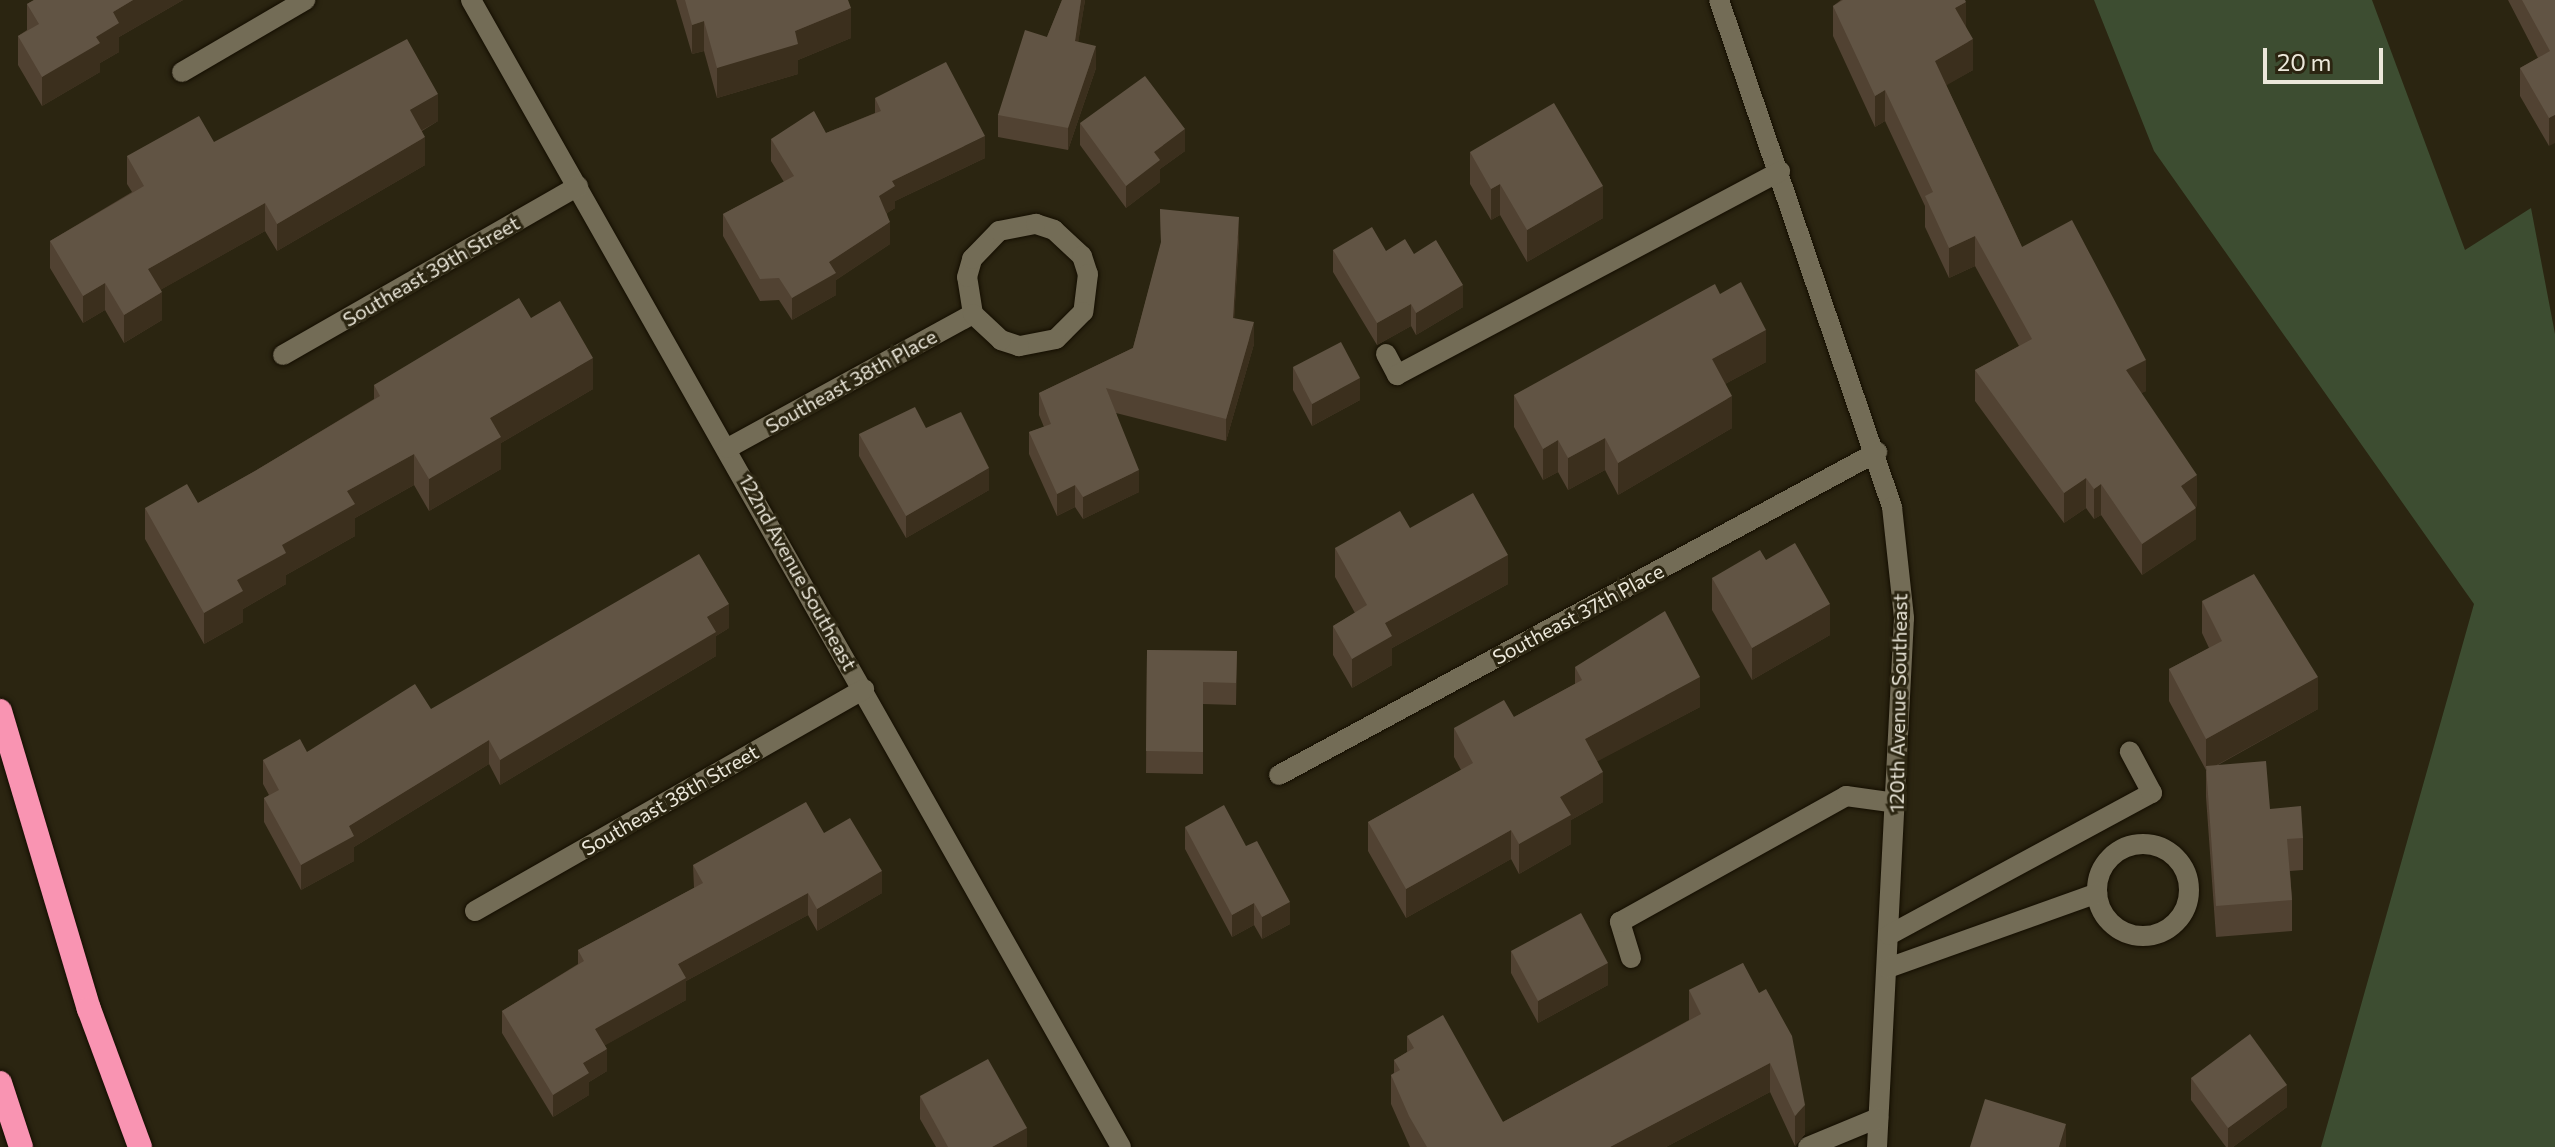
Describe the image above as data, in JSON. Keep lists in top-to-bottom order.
{
  "streets": {
    "street": [
      "Southeast 39th Street",
      "Southeast 38th Place",
      "122nd Avenue Southeast",
      "Southeast 37th Place",
      "120th Avenue Southeast",
      "Southeast 38th Street"
    ]
  },
  "crossings": [
    ["Southeast 39th Street", "122nd Avenue Southeast"],
    ["Southeast 38th Place", "122nd Avenue Southeast"],
    ["122nd Avenue Southeast", "Southeast 38th Street"],
    ["Southeast 37th Place", "120th Avenue Southeast"]
  ],
  "scale_bar": "20 m"
}
